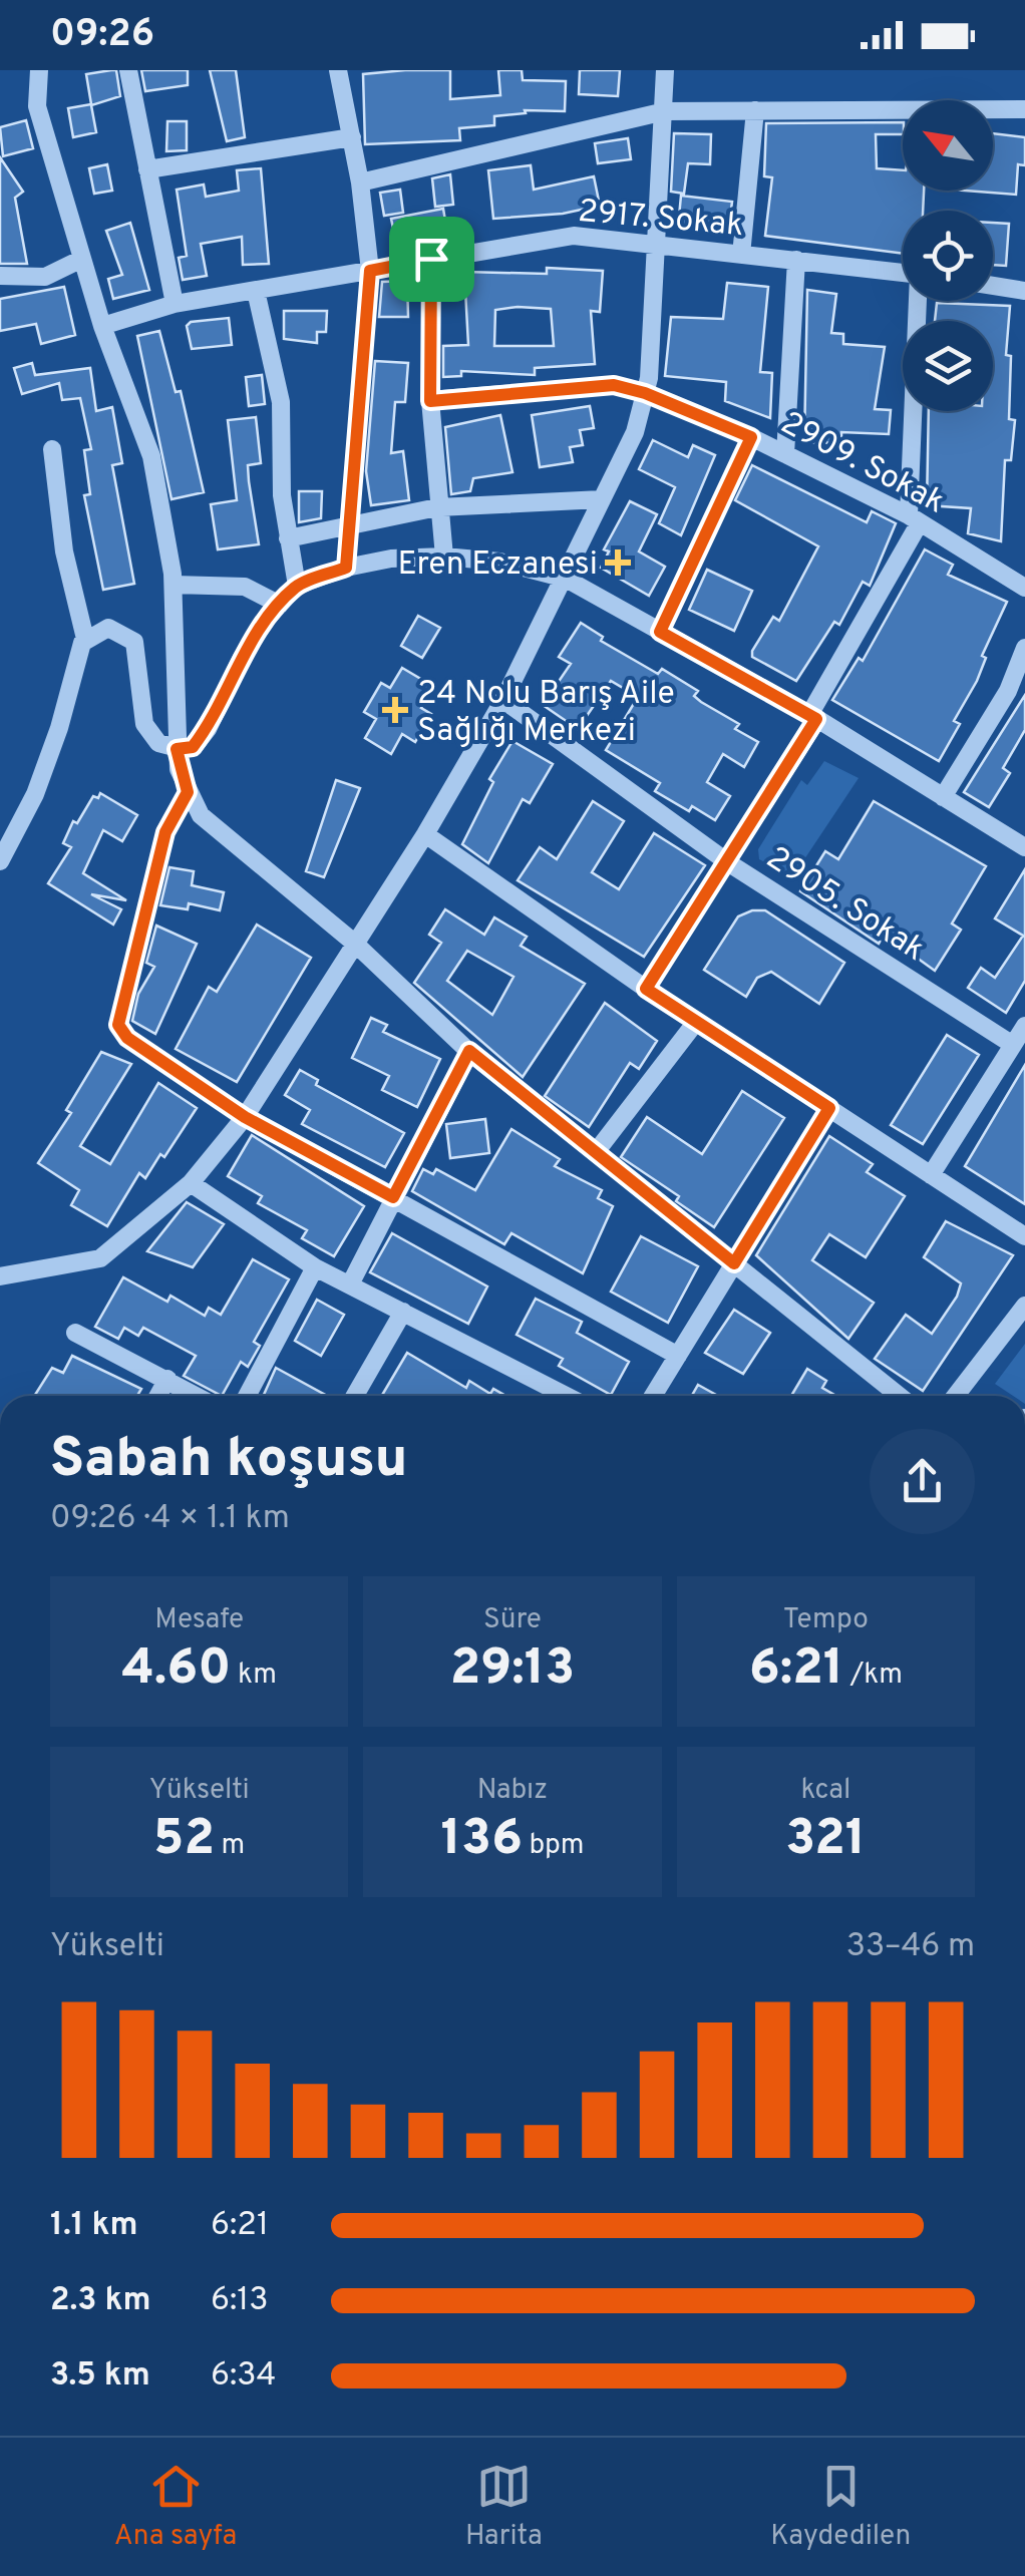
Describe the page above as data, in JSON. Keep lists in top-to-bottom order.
{
  "streets": {
    "street": ["2917. Sokak", "2909. Sokak", "2905. Sokak"]
  },
  "places": {
    "health": ["Eren Eczanesi", "24 Nolu Barış Aile Sağlığı Merkezi"]
  },
  "north": "top left",
  "page": {
    "status": "09:26",
    "heading": ["Sabah koşusu", "09:26 · 4 × 1.1 km"],
    "stats": [
      ["Mesafe", "4.60 km"],
      ["Süre", "29:13"],
      ["Tempo", "6:21 /km"],
      ["Yükselti", "52 m"],
      ["Nabız", "136 bpm"],
      ["kcal", "321"]
    ],
    "chart": ["Yükselti", "33–46 m"],
    "list": [
      {
        "name": "1.1 km",
        "note": "6:21"
      },
      {
        "name": "2.3 km",
        "note": "6:13"
      },
      {
        "name": "3.5 km",
        "note": "6:34"
      }
    ],
    "tabs": ["Ana sayfa", "Harita", "Kaydedilen"]
  }
}
